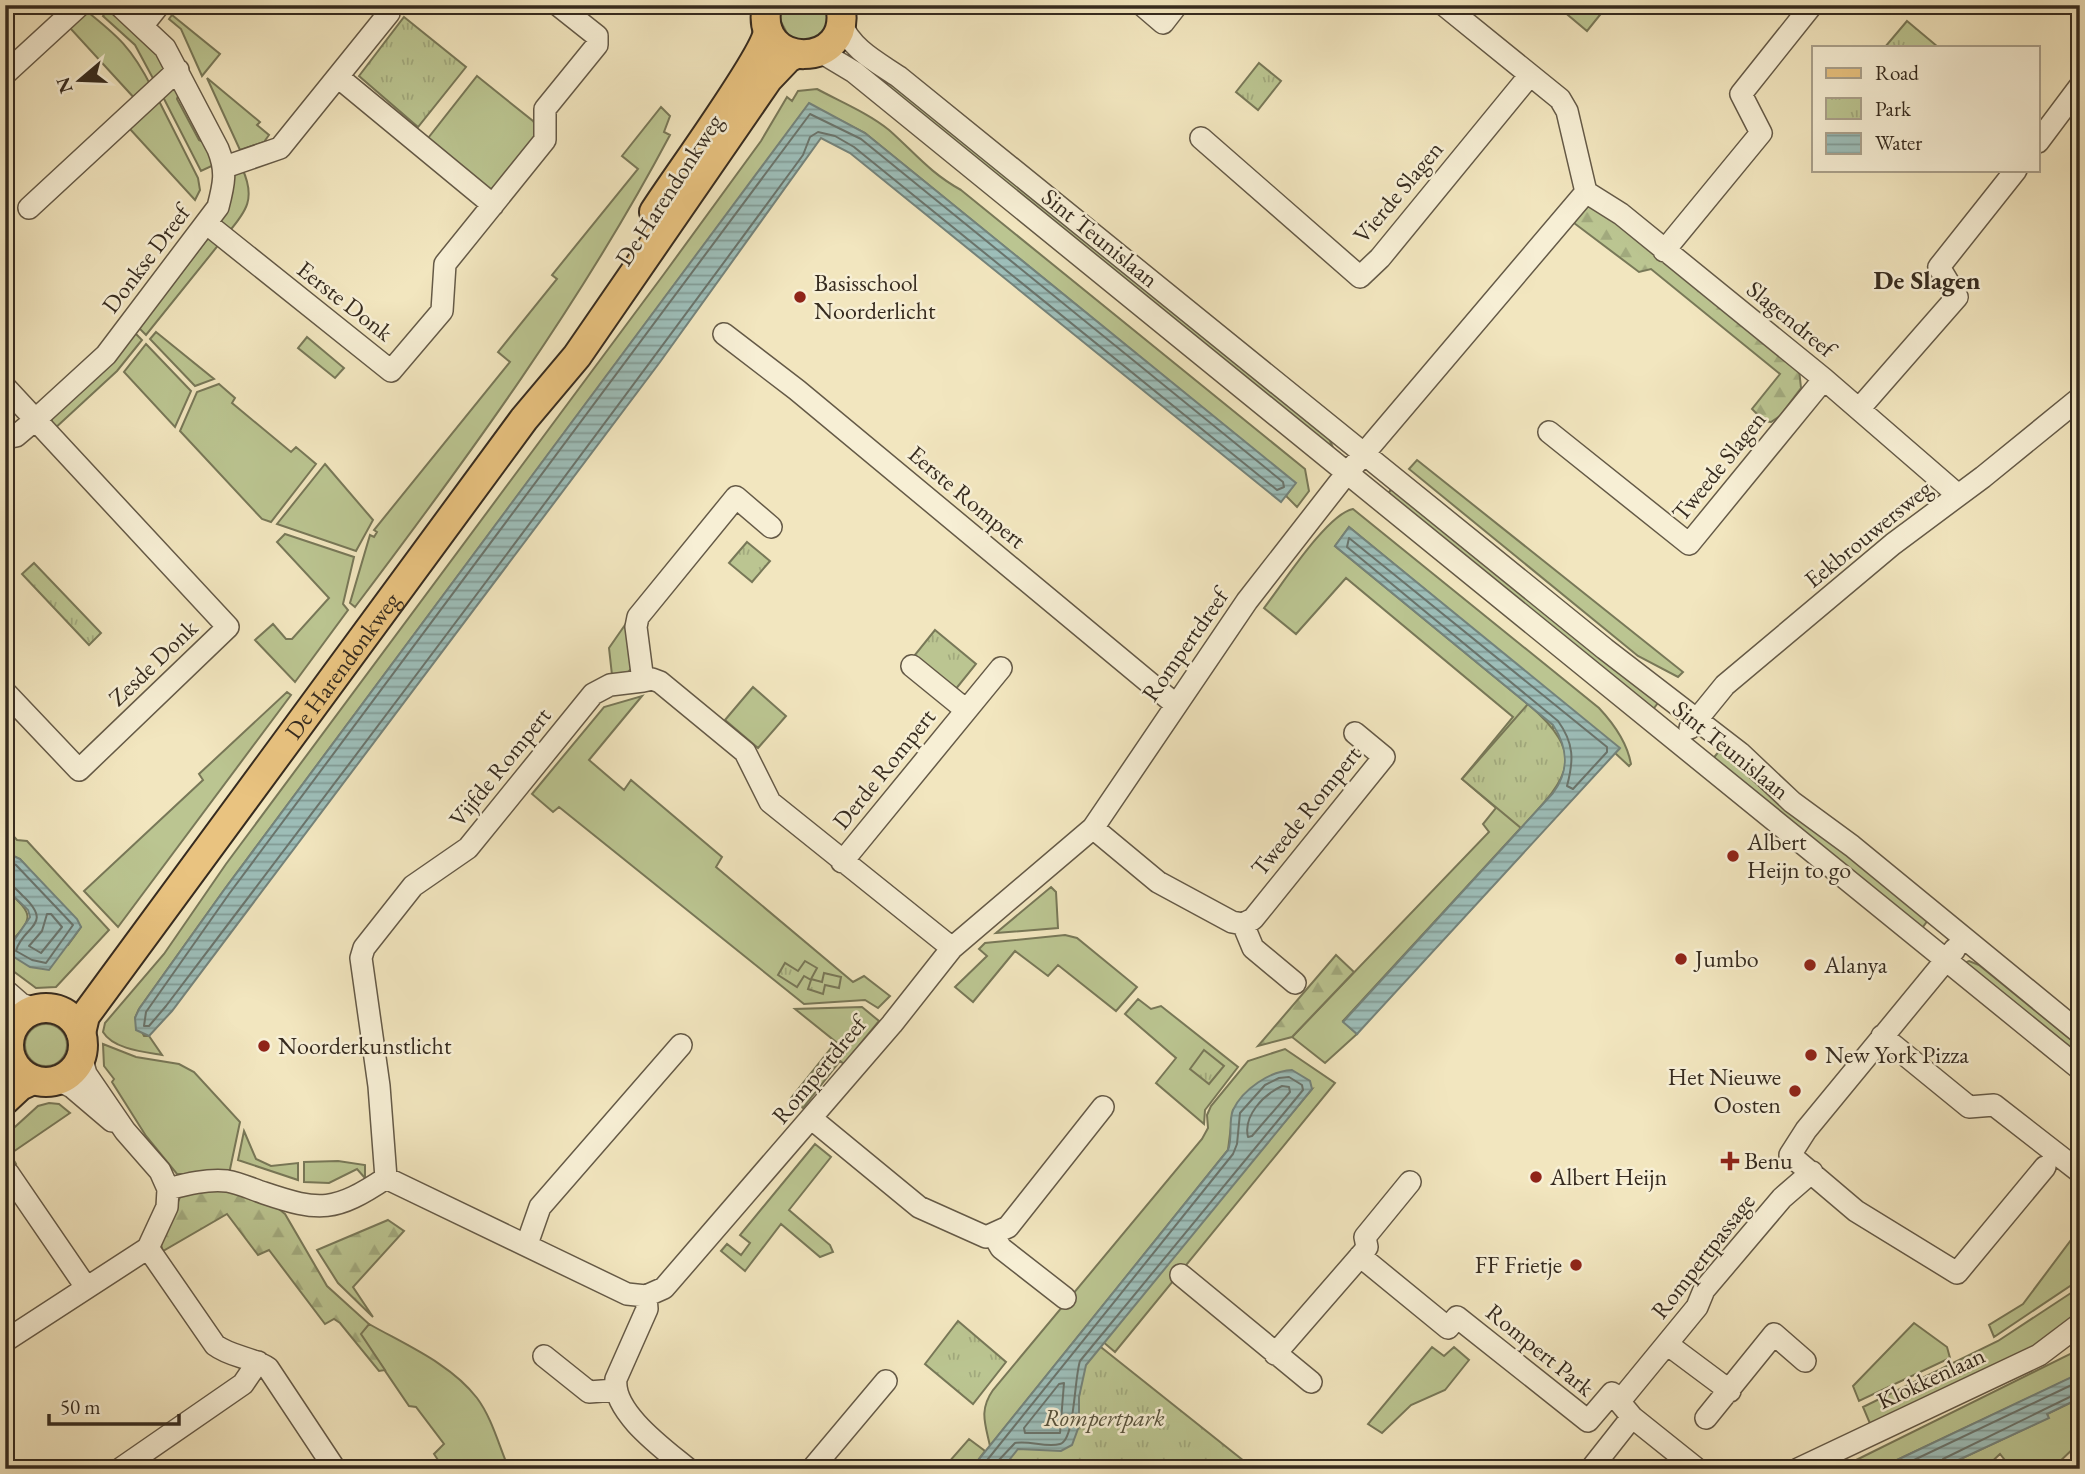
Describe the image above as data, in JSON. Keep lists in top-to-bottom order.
{
  "streets": {
    "main road": ["De Harendonkweg"],
    "street": [
      "Vierde Slagen",
      "Sint Teunislaan",
      "Donkse Dreef",
      "Eerste Donk",
      "Slagendreef",
      "Tweede Slagen",
      "Eerste Rompert",
      "Eekbrouwersweg",
      "Rompertdreef",
      "Zesde Donk",
      "Vijfde Rompert",
      "Derde Rompert",
      "Tweede Rompert",
      "Rompertpassage",
      "Rompert Park",
      "Klokkenlaan"
    ]
  },
  "crossings": [
    ["De Harendonkweg", "Sint Teunislaan"],
    ["Sint Teunislaan", "Eekbrouwersweg"],
    ["Sint Teunislaan", "Rompertdreef"],
    ["Donkse Dreef", "Eerste Donk"],
    ["Donkse Dreef", "Zesde Donk"],
    ["Slagendreef", "Tweede Slagen"],
    ["Slagendreef", "Eekbrouwersweg"],
    ["Eerste Rompert", "Rompertdreef"],
    ["Rompertdreef", "Derde Rompert"],
    ["Vijfde Rompert", "Derde Rompert"],
    ["Rompertpassage", "Rompert Park"]
  ],
  "districts": ["De Slagen"],
  "parks": ["Rompertpark"],
  "places": {
    "other": [
      "Basisschool Noorderlicht",
      "Albert Heijn to go",
      "Jumbo",
      "Alanya",
      "Noorderkunstlicht",
      "New York Pizza",
      "Het Nieuwe Oosten",
      "Albert Heijn",
      "FF Frietje"
    ],
    "health": ["Benu"]
  },
  "legend": ["Road", "Park", "Water"],
  "scale_bar": "50 m",
  "north": "left"
}
